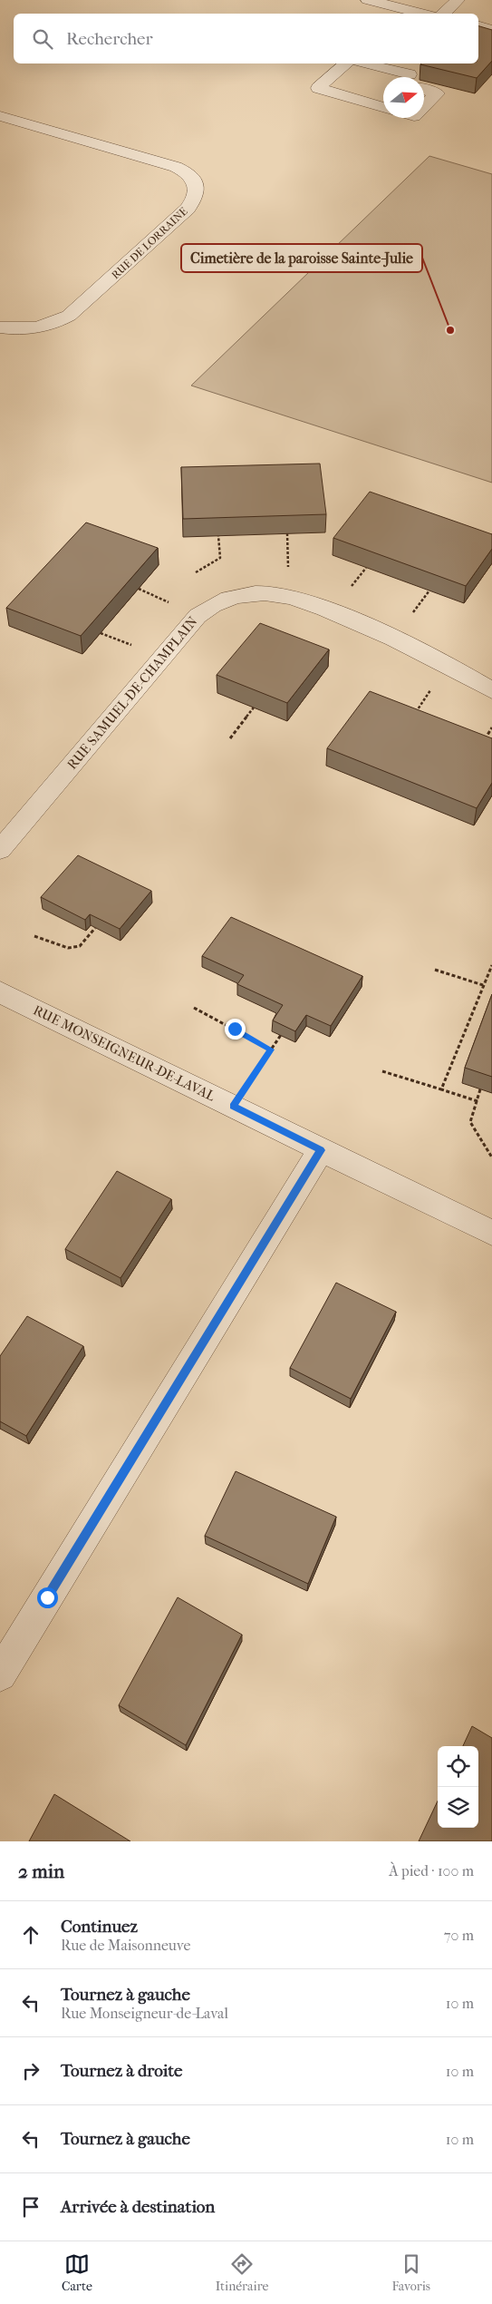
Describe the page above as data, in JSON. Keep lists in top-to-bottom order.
{
  "streets": {
    "street": ["RUE DE LORRAINE", "RUE SAMUEL-DE-CHAMPLAIN", "RUE MONSEIGNEUR-DE-LAVAL"]
  },
  "places": ["Cimetière de la paroisse Sainte-Julie"],
  "north": "right",
  "page": {
    "search": "Rechercher",
    "heading": ["2 min", "À pied · 100 m"],
    "list": [
      ["Continuez", "Rue de Maisonneuve", "70 m"],
      ["Tournez à gauche", "Rue Monseigneur-de-Laval", "10 m"],
      ["Tournez à droite", "10 m"],
      ["Tournez à gauche", "10 m"],
      "Arrivée à destination"
    ],
    "nav": ["Carte", "Itinéraire", "Favoris"]
  }
}
